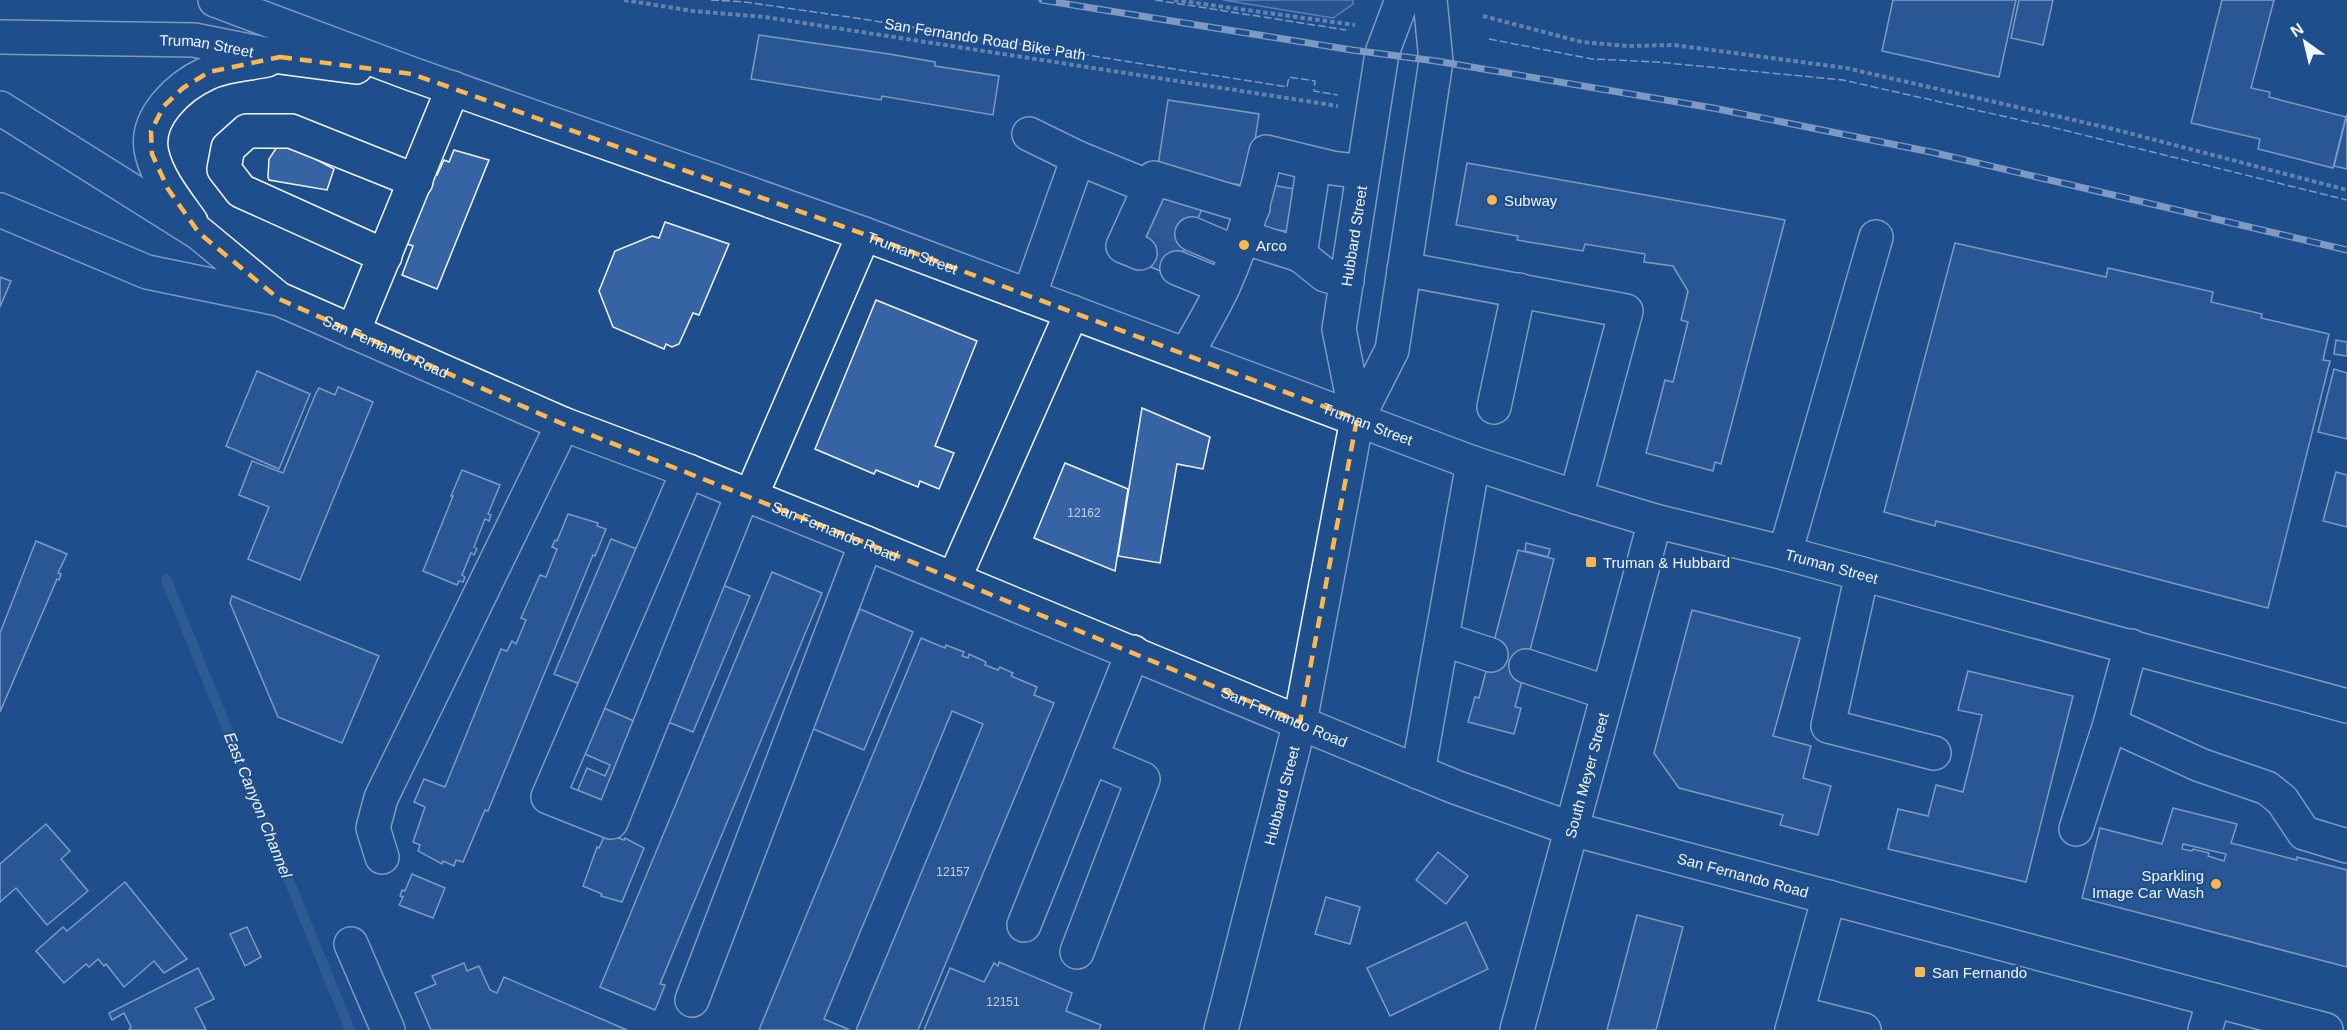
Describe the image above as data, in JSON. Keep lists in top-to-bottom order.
{
  "streets": {
    "main road": [
      "Truman Street",
      "Hubbard Street",
      "San Fernando Road",
      "South Meyer Street"
    ],
    "path": ["San Fernando Road Bike Path"]
  },
  "crossings": [
    ["Truman Street", "Hubbard Street"],
    ["Truman Street", "South Meyer Street"],
    ["Hubbard Street", "San Fernando Road"],
    ["San Fernando Road", "South Meyer Street"]
  ],
  "water": ["East Canyon Channel"],
  "places": {
    "other": ["Subway", "Arco", "Sparkling Image Car Wash"],
    "transit": ["Truman & Hubbard", "San Fernando"]
  },
  "house_numbers": ["12162", "12157", "12151"],
  "north": "top left"
}
